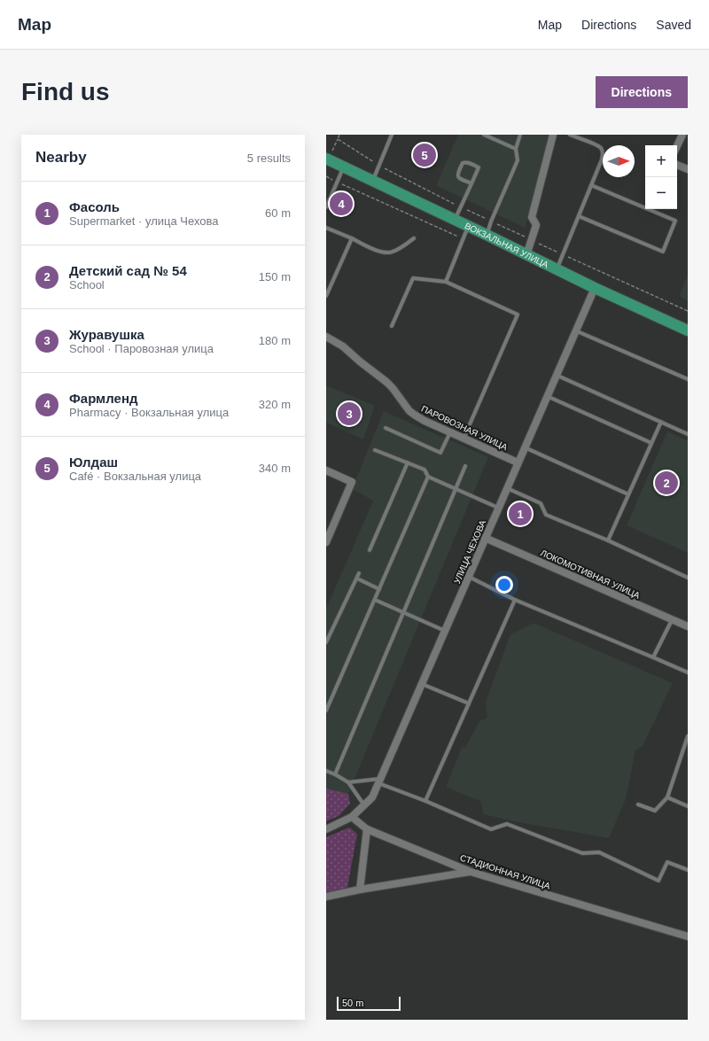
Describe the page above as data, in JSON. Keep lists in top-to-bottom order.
{
  "streets": {
    "main road": ["ВОКЗАЛЬНАЯ УЛИЦА"],
    "street": [
      "ПАРОВОЗНАЯ УЛИЦА",
      "УЛИЦА ЧЕХОВА",
      "ЛОКОМОТИВНАЯ УЛИЦА",
      "СТАДИОННАЯ УЛИЦА"
    ]
  },
  "crossings": [
    ["ВОКЗАЛЬНАЯ УЛИЦА", "УЛИЦА ЧЕХОВА"],
    ["ПАРОВОЗНАЯ УЛИЦА", "УЛИЦА ЧЕХОВА"],
    ["УЛИЦА ЧЕХОВА", "ЛОКОМОТИВНАЯ УЛИЦА"],
    ["УЛИЦА ЧЕХОВА", "СТАДИОННАЯ УЛИЦА"]
  ],
  "scale_bar": "50 m",
  "north": "right",
  "page": {
    "header": "Map",
    "nav": ["Map", "Directions", "Saved"],
    "buttons": "Directions",
    "title": "Find us",
    "heading": ["Nearby", "5 results"],
    "pins": [
      "5",
      "4",
      "3",
      "2",
      "1"
    ],
    "map_buttons": ["+", "−"],
    "list": [
      {
        "mark": "1",
        "name": "Фасоль",
        "note": "Supermarket · улица Чехова",
        "value": "60 m"
      },
      {
        "mark": "2",
        "name": "Детский сад № 54",
        "note": "School",
        "value": "150 m"
      },
      {
        "mark": "3",
        "name": "Журавушка",
        "note": "School · Паровозная улица",
        "value": "180 m"
      },
      {
        "mark": "4",
        "name": "Фармленд",
        "note": "Pharmacy · Вокзальная улица",
        "value": "320 m"
      },
      {
        "mark": "5",
        "name": "Юлдаш",
        "note": "Café · Вокзальная улица",
        "value": "340 m"
      }
    ],
    "scale": "50 m"
  }
}
